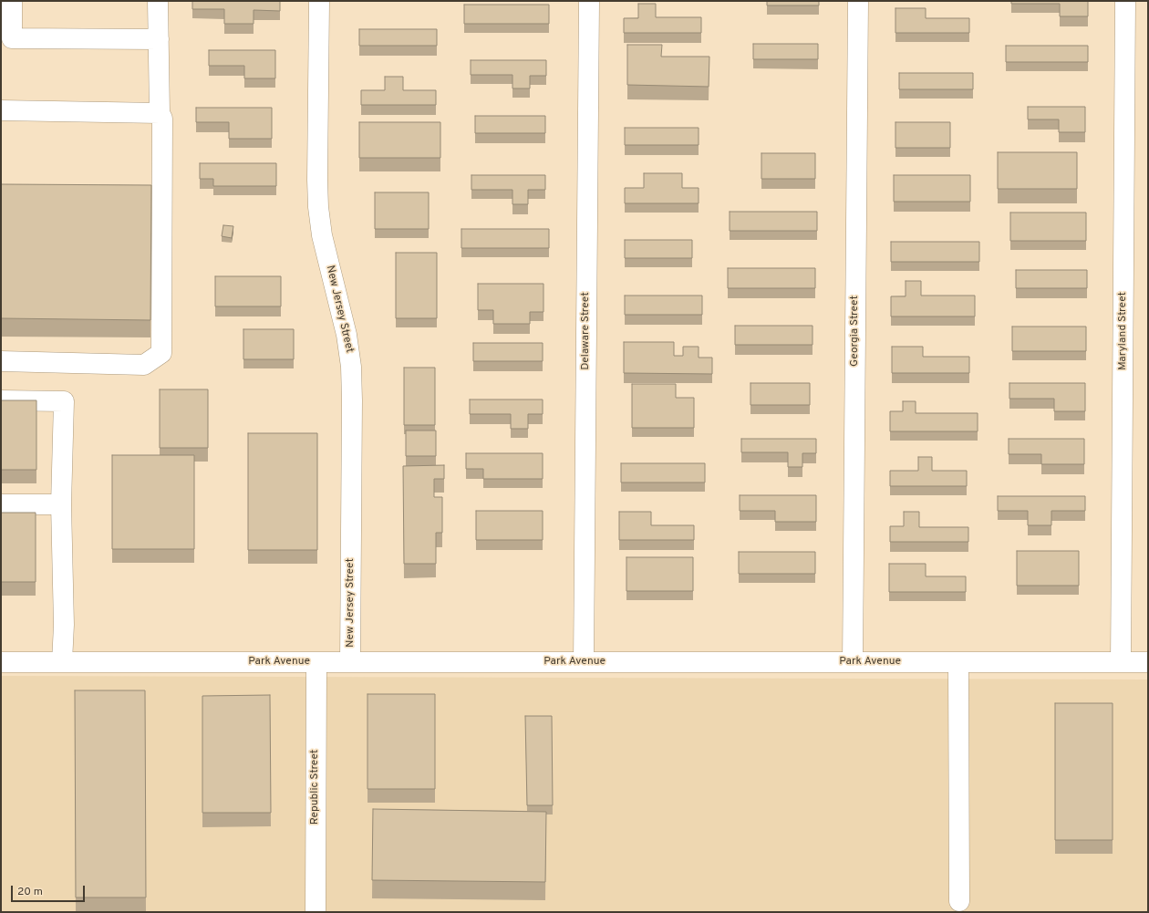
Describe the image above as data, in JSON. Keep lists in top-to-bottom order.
{
  "streets": {
    "street": [
      "New Jersey Street",
      "Delaware Street",
      "Georgia Street",
      "Maryland Street",
      "Park Avenue",
      "Republic Street"
    ]
  },
  "crossings": [
    ["New Jersey Street", "Park Avenue"],
    ["Delaware Street", "Park Avenue"],
    ["Georgia Street", "Park Avenue"],
    ["Maryland Street", "Park Avenue"],
    ["Park Avenue", "Republic Street"]
  ],
  "scale_bar": "20 m"
}
